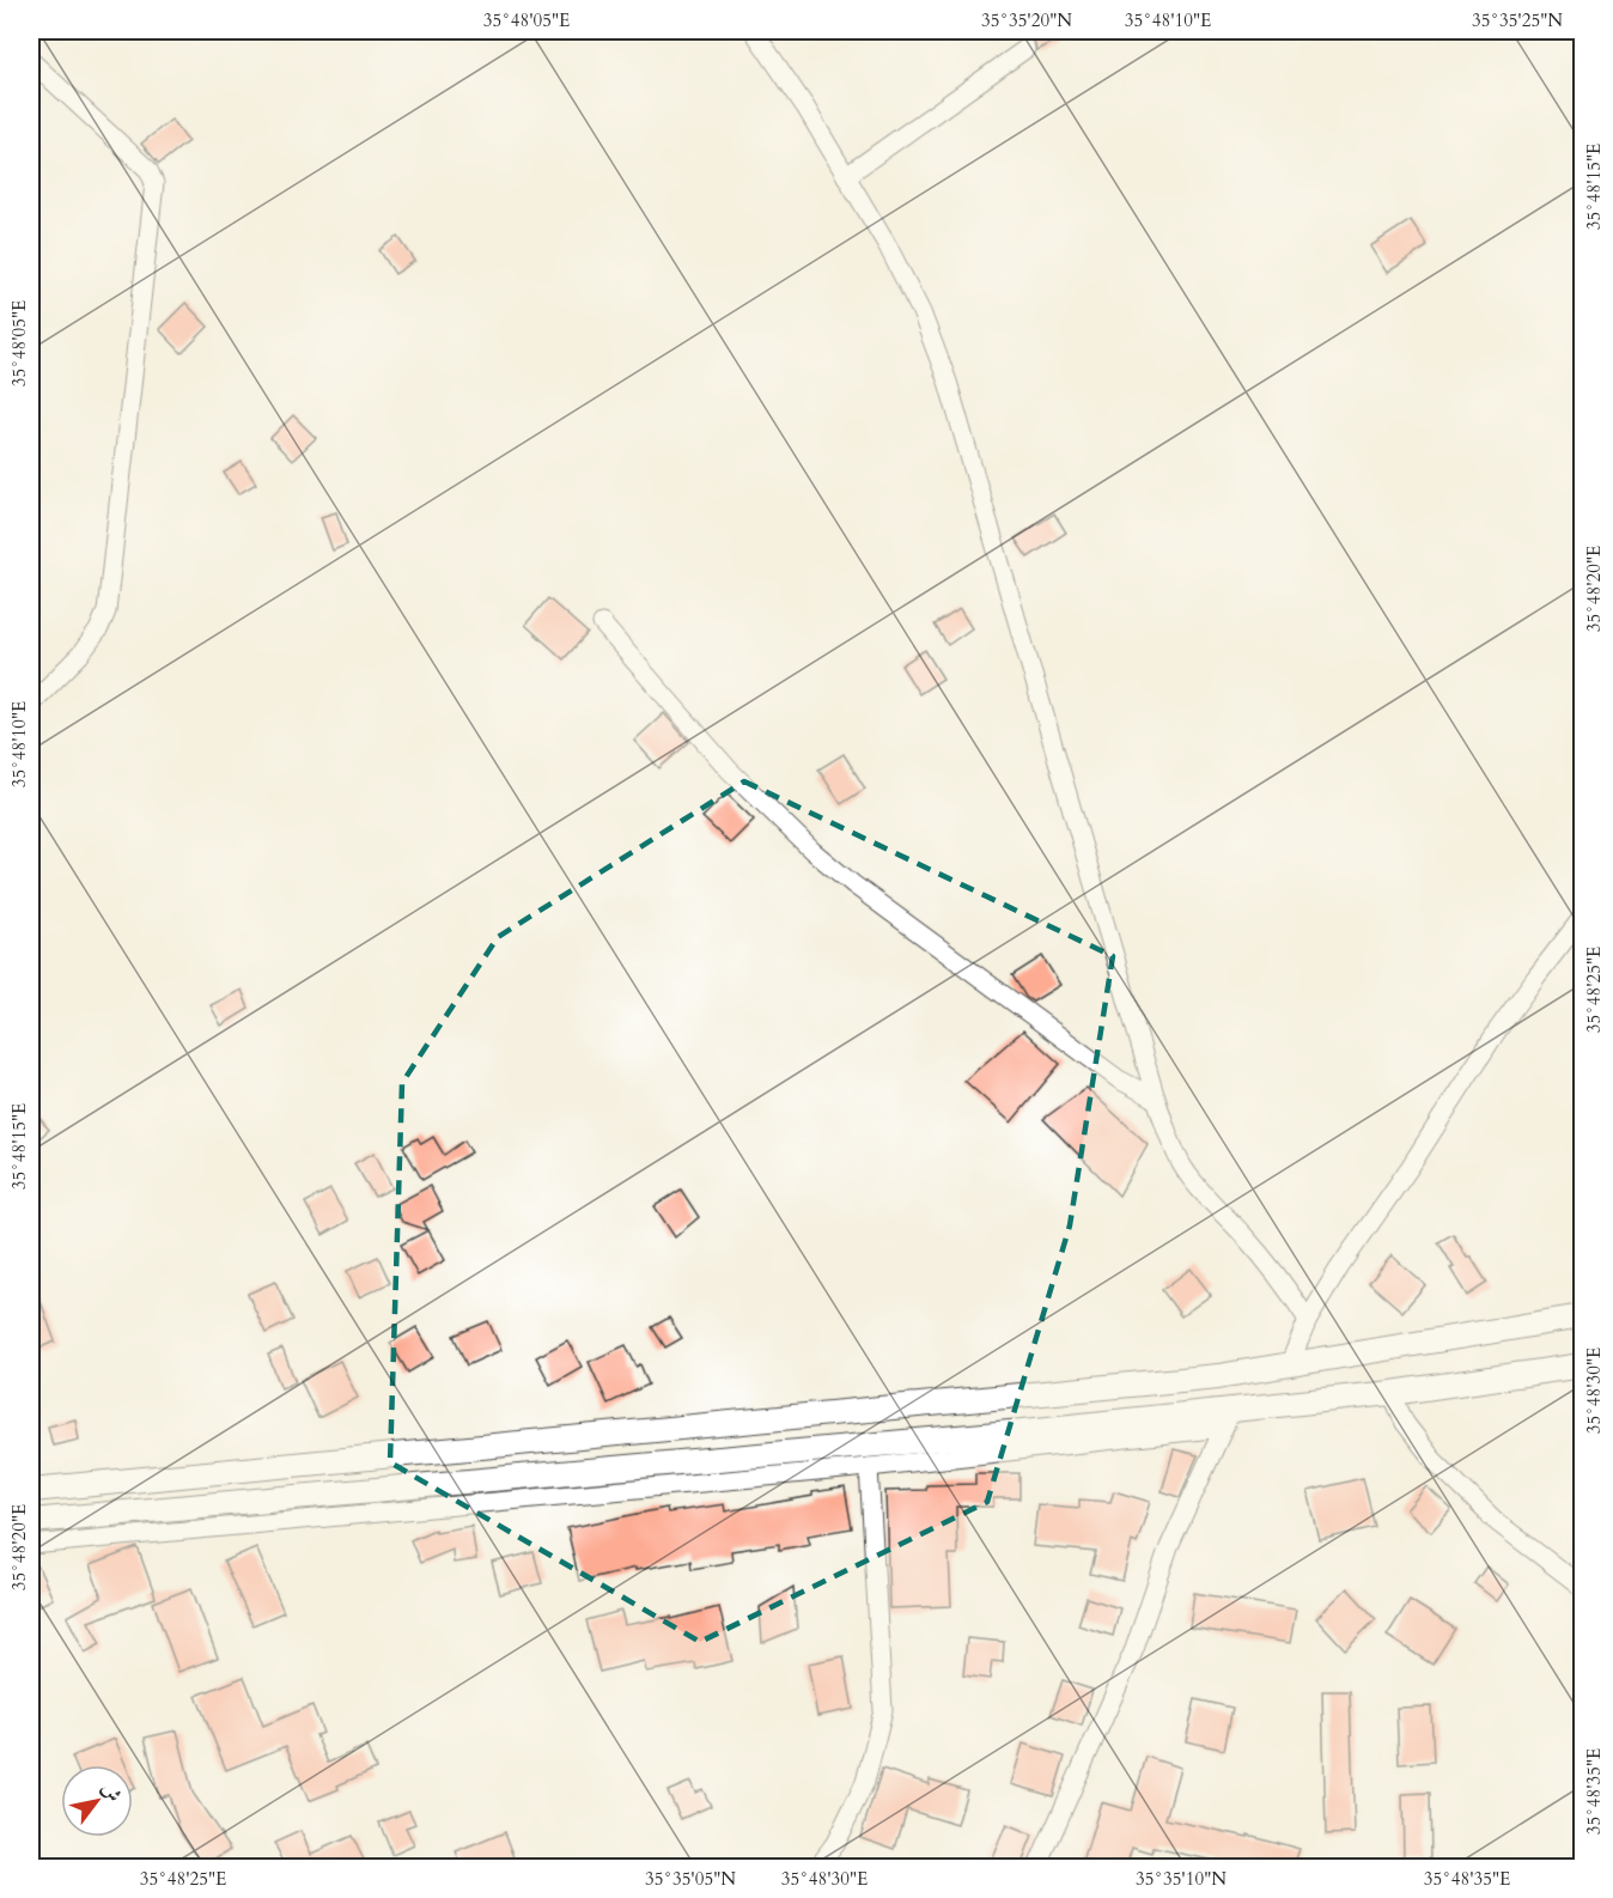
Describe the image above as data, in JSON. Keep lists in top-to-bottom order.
{
  "north": "top right",
  "coordinates": [
    "35°48'05\"E",
    "35°35'20\"N",
    "35°48'10\"E",
    "35°35'25\"N",
    "35°48'15\"E",
    "35°48'20\"E",
    "35°48'25\"E",
    "35°48'30\"E",
    "35°48'35\"E",
    "35°35'05\"N",
    "35°35'10\"N"
  ]
}
